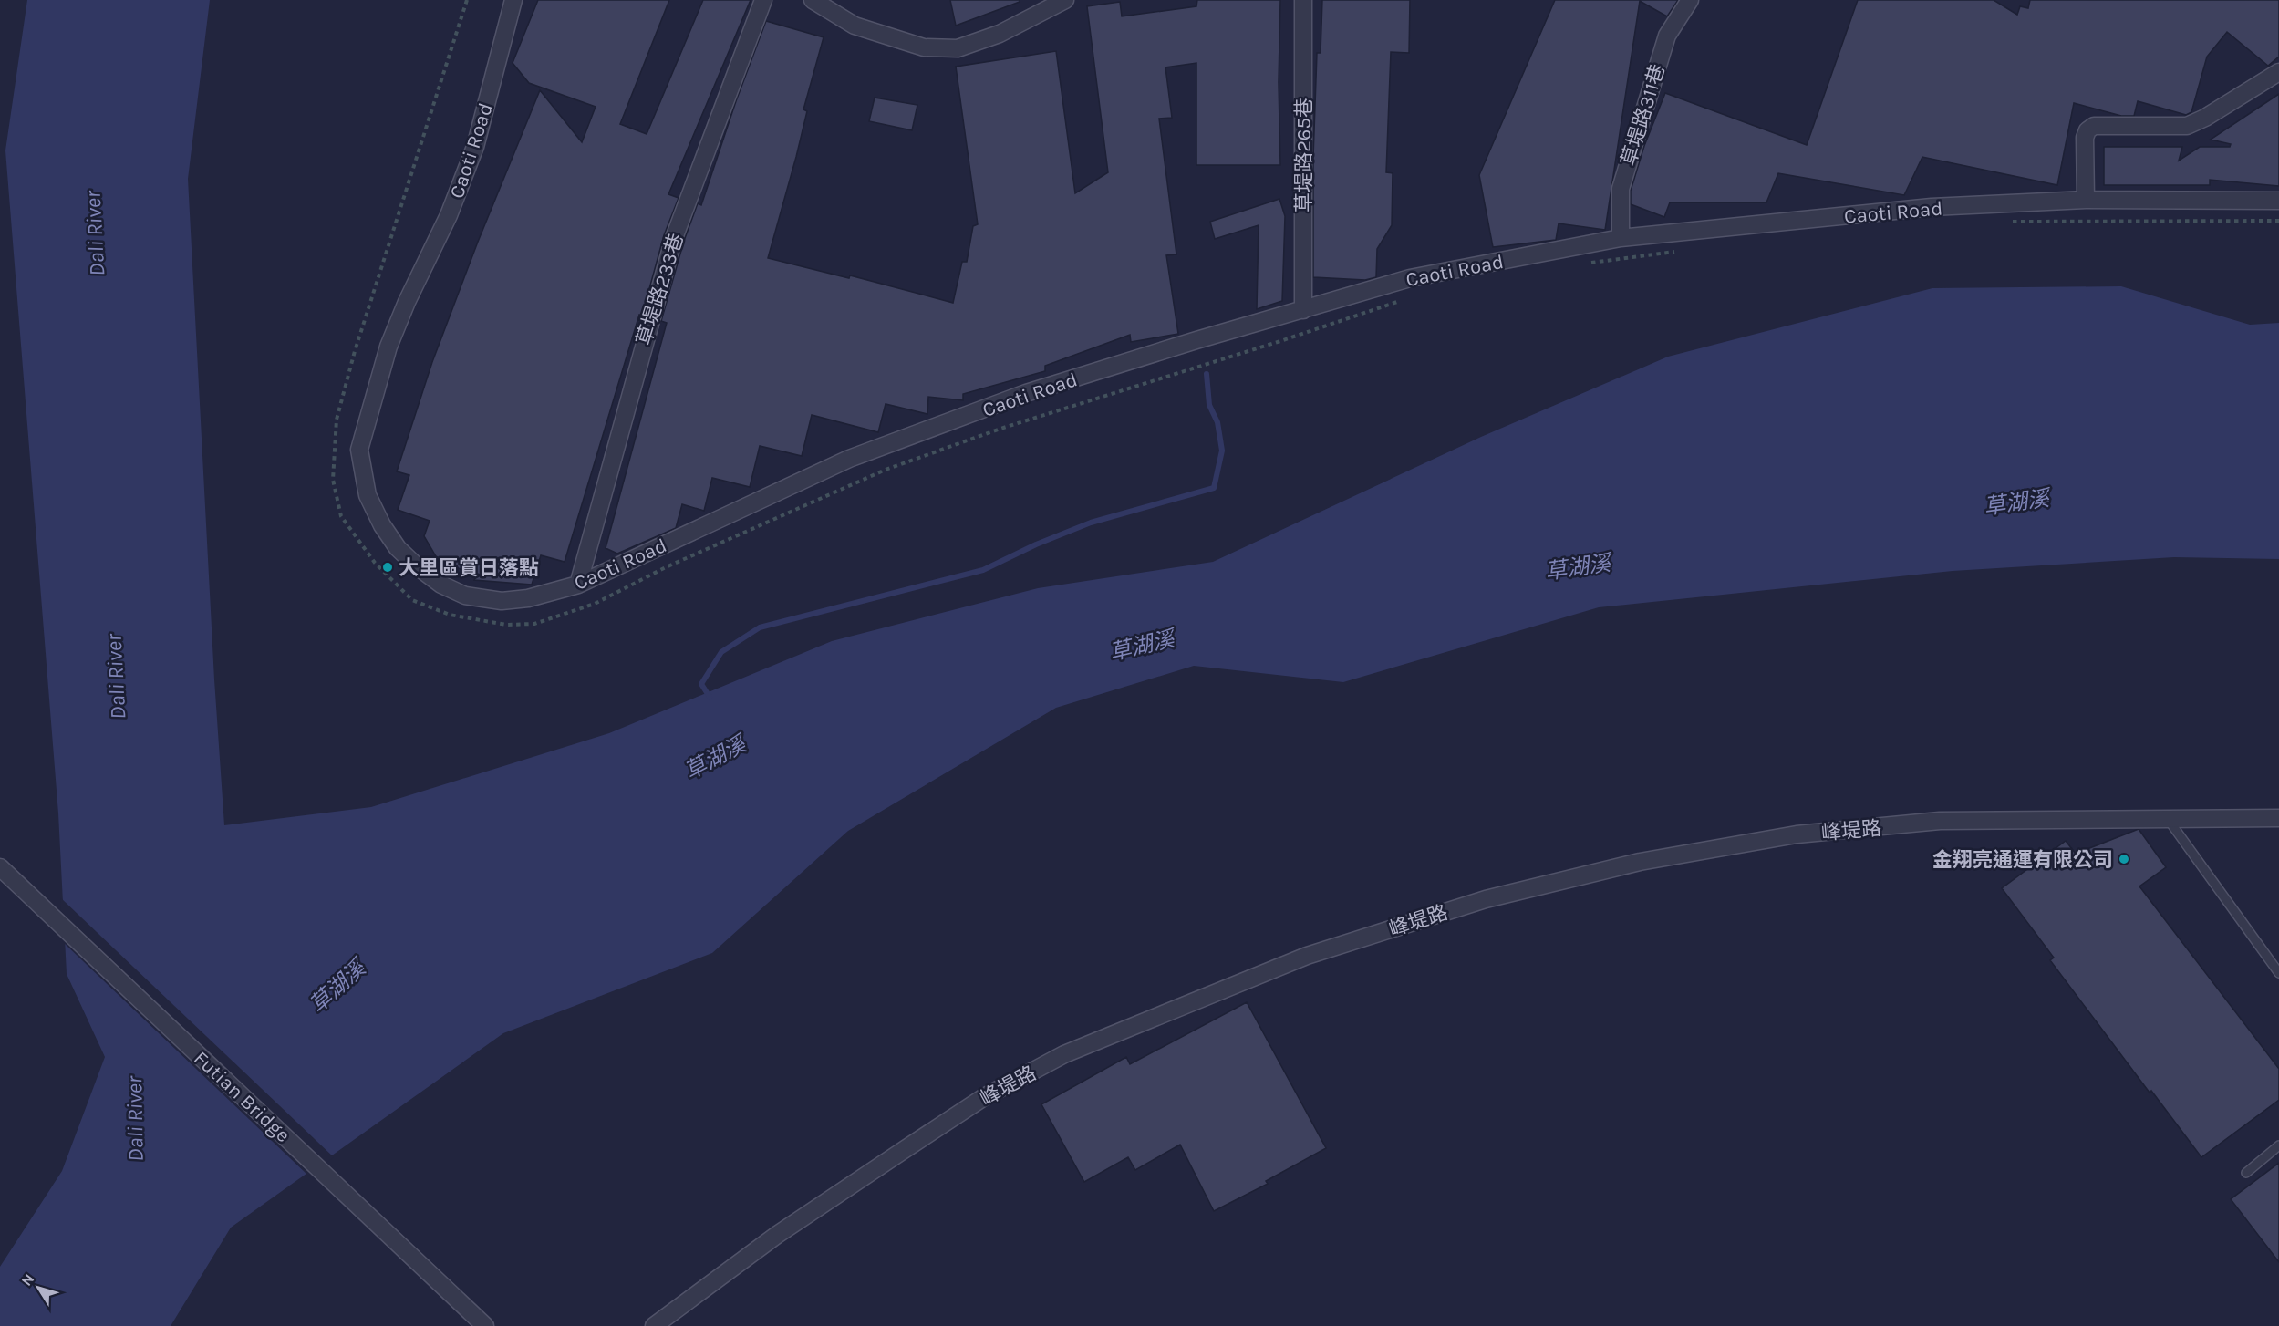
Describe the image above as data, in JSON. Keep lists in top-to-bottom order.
{
  "streets": {
    "street": [
      "草堤路311巷",
      "Caoti Road",
      "草堤路265巷",
      "草堤路233巷",
      "峰堤路",
      "Futian Bridge"
    ]
  },
  "crossings": [
    ["草堤路311巷", "Caoti Road"],
    ["Caoti Road", "草堤路265巷"],
    ["Caoti Road", "草堤路233巷"]
  ],
  "water": ["Dali River", "草湖溪"],
  "places": ["大里區賞日落點", "金翔亮通運有限公司"],
  "north": "top left"
}
